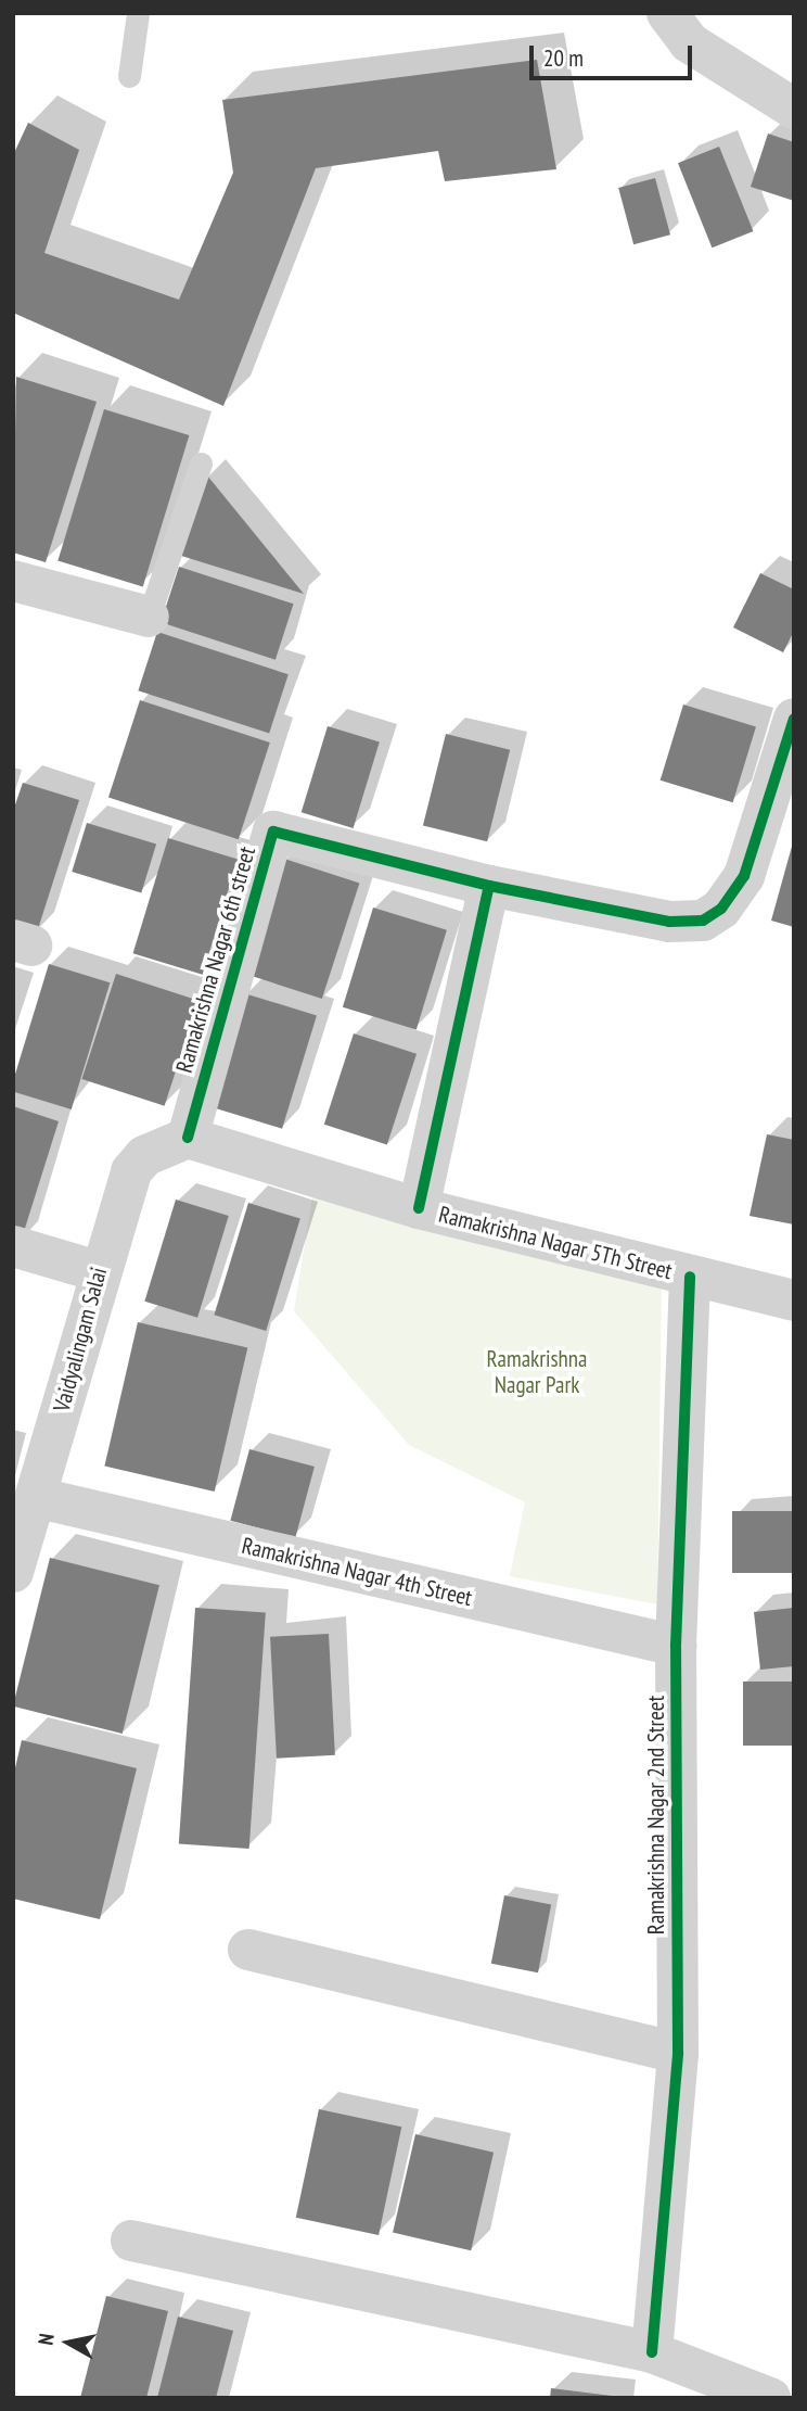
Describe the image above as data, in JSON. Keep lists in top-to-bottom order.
{
  "streets": {
    "street": [
      "Ramakrishna Nagar 6th street",
      "Ramakrishna Nagar 5Th Street",
      "Vaidyalingam Salai",
      "Ramakrishna Nagar 4th Street",
      "Ramakrishna Nagar 2nd Street"
    ]
  },
  "crossings": [
    ["Ramakrishna Nagar 6th street", "Ramakrishna Nagar 5Th Street"],
    ["Ramakrishna Nagar 6th street", "Vaidyalingam Salai"],
    ["Ramakrishna Nagar 5Th Street", "Vaidyalingam Salai"],
    ["Ramakrishna Nagar 5Th Street", "Ramakrishna Nagar 2nd Street"],
    ["Vaidyalingam Salai", "Ramakrishna Nagar 4th Street"],
    ["Ramakrishna Nagar 4th Street", "Ramakrishna Nagar 2nd Street"]
  ],
  "parks": ["Ramakrishna Nagar Park"],
  "scale_bar": "20 m",
  "north": "left"
}
